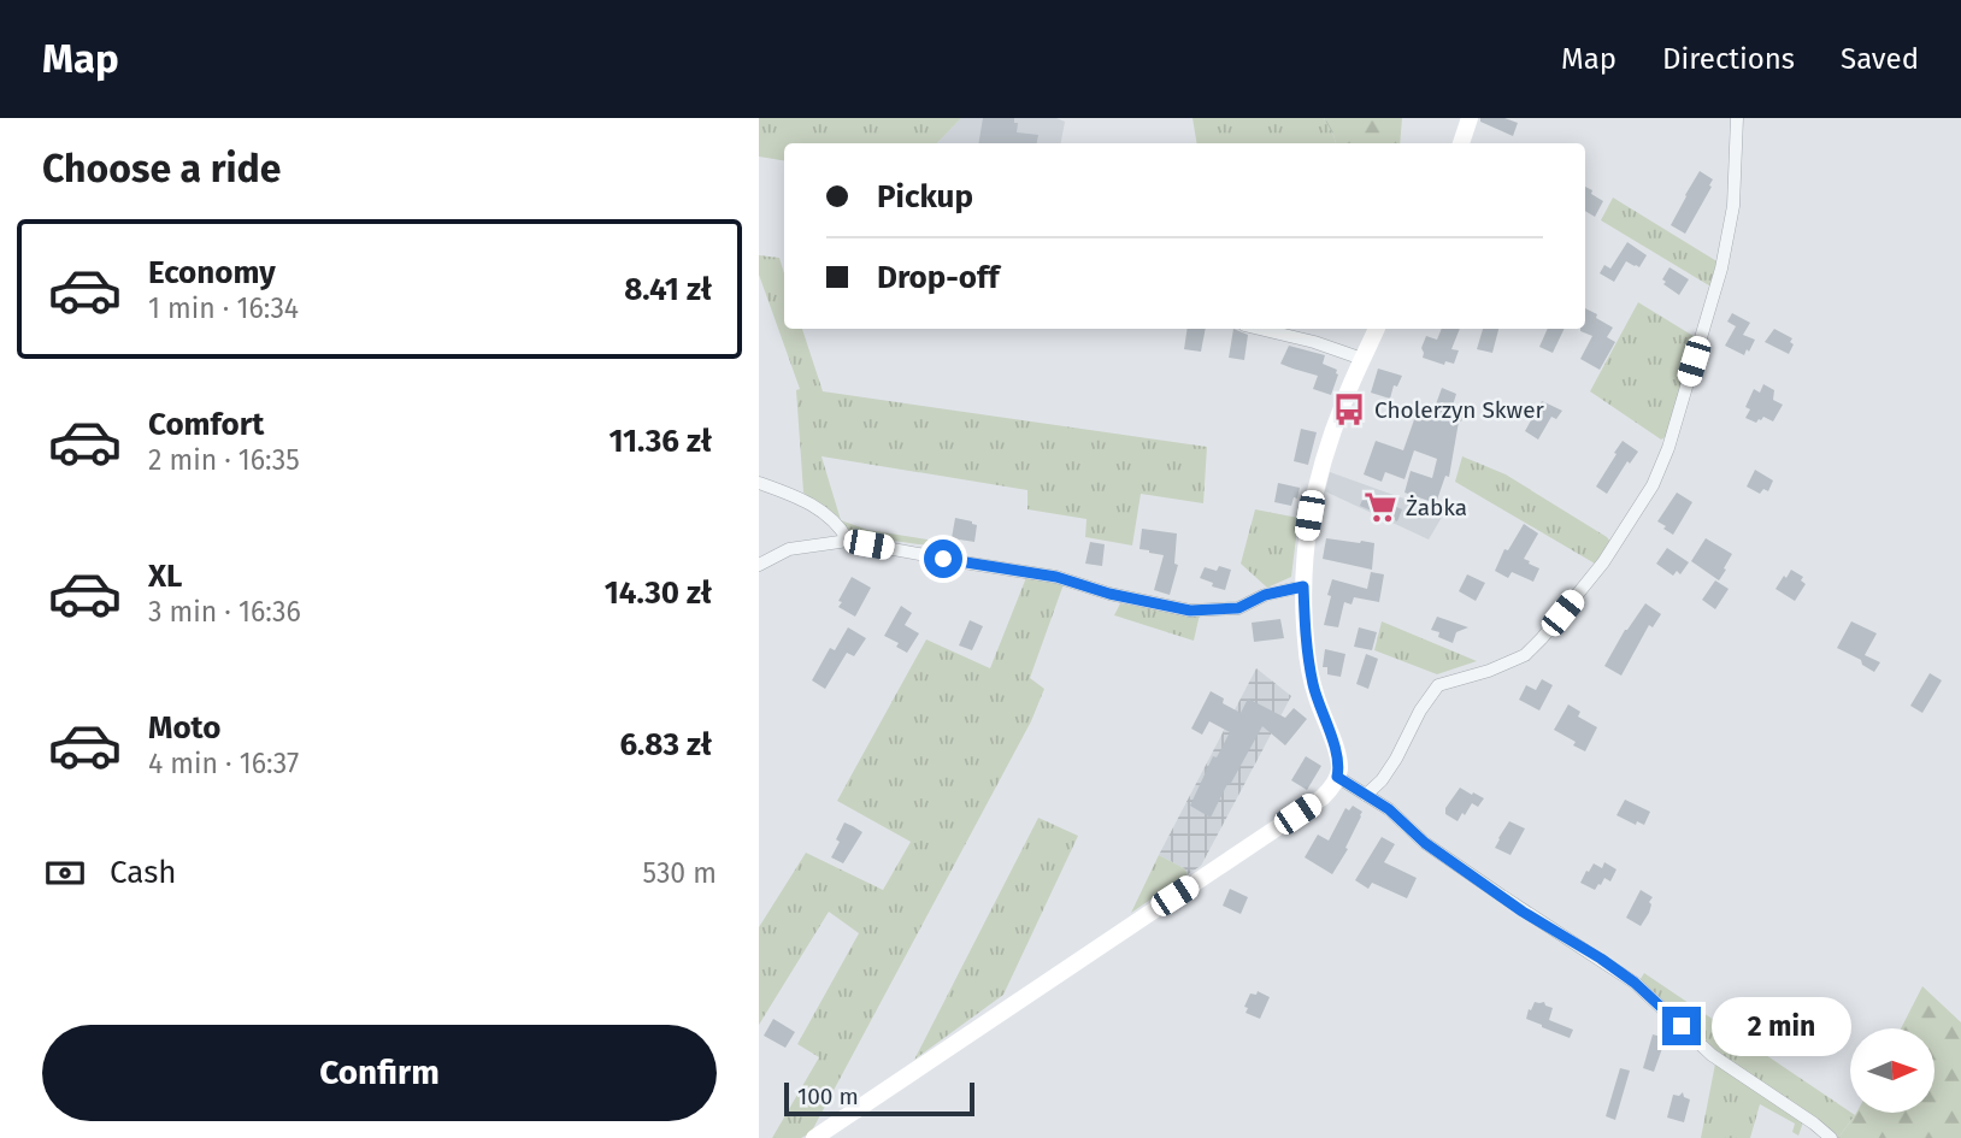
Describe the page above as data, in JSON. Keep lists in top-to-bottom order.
{
  "places": {
    "bus stop": ["Cholerzyn Skwer"],
    "supermarket": ["Żabka"]
  },
  "scale_bar": "100 m",
  "north": "right",
  "page": {
    "header": "Map",
    "nav": ["Map", "Directions", "Saved"],
    "heading": "Choose a ride",
    "banner": ["Pickup", "Drop-off"],
    "list": [
      {
        "name": "Economy",
        "note": "1 min · 16:34",
        "value": "8.41 zł"
      },
      {
        "name": "Comfort",
        "note": "2 min · 16:35",
        "value": "11.36 zł"
      },
      {
        "name": "XL",
        "note": "3 min · 16:36",
        "value": "14.30 zł"
      },
      {
        "name": "Moto",
        "note": "4 min · 16:37",
        "value": "6.83 zł"
      }
    ],
    "pay": ["Cash", "530 m"],
    "bubble": "2 min",
    "buttons": "Confirm",
    "scale": "100 m"
  }
}
